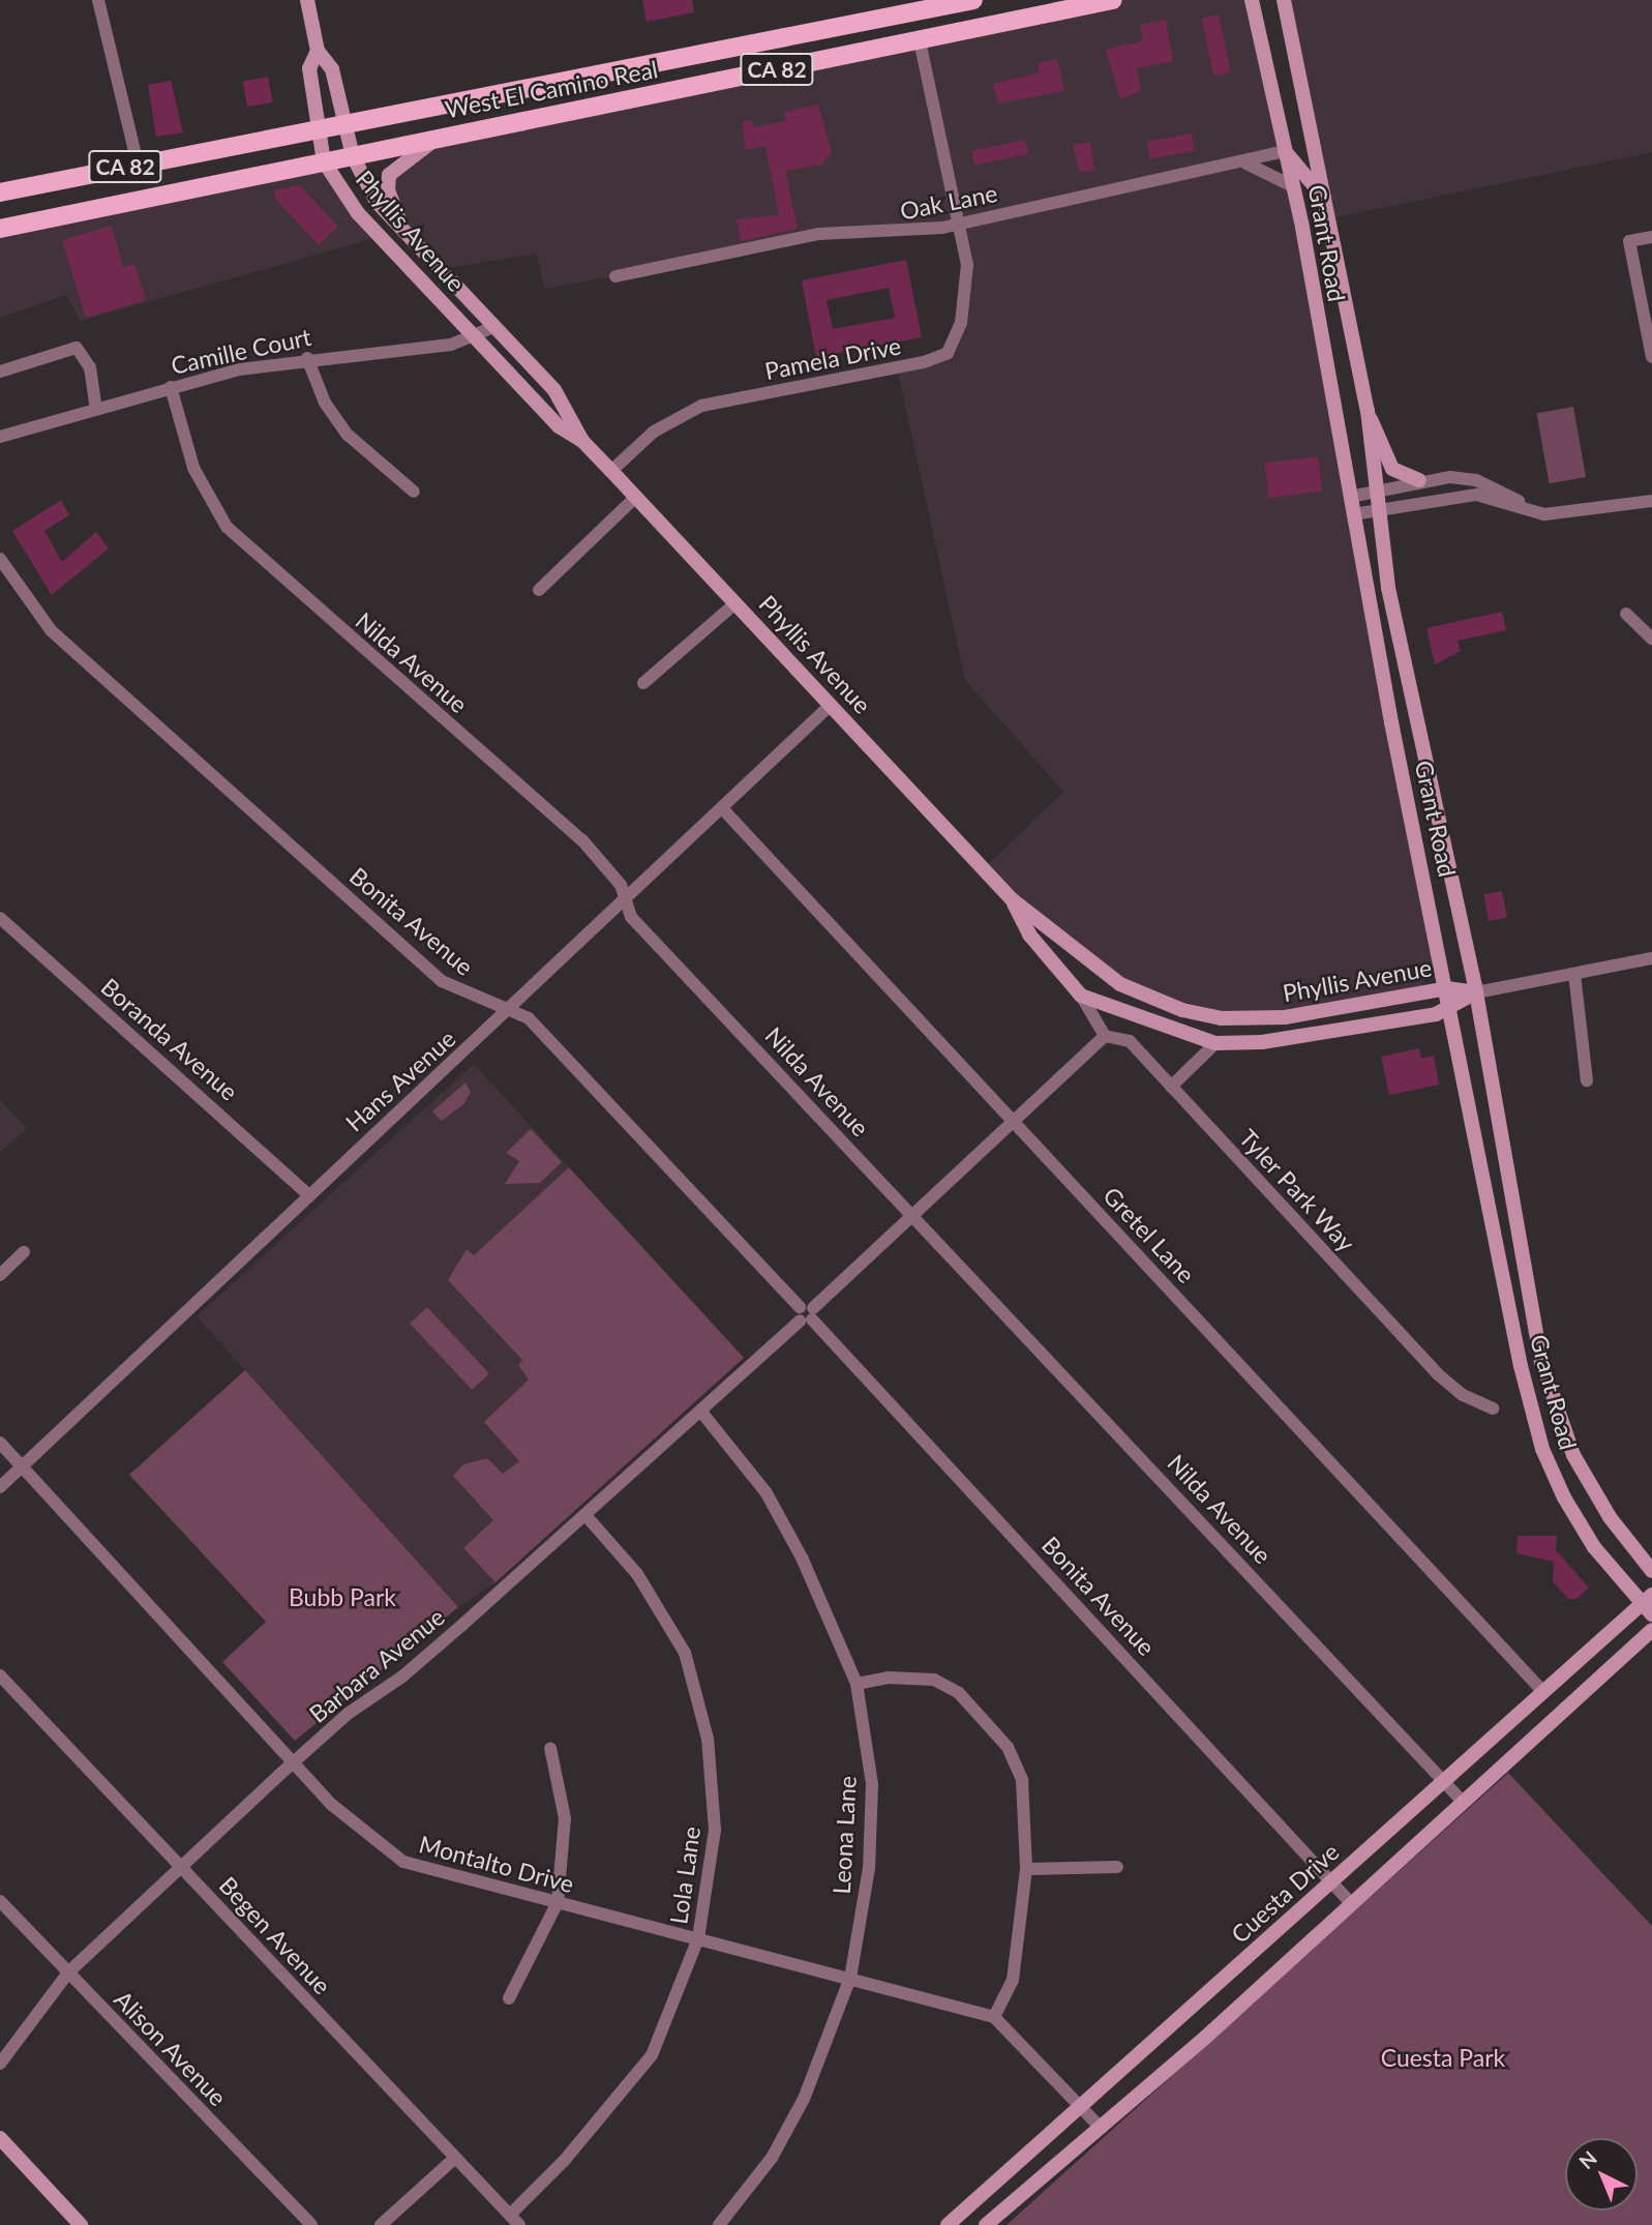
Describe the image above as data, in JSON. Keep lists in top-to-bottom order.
{
  "streets": {
    "main road": [
      "CA 82",
      "West El Camino Real",
      "Phyllis Avenue",
      "Grant Road",
      "Cuesta Drive"
    ],
    "street": [
      "Oak Lane",
      "Camille Court",
      "Pamela Drive",
      "Nilda Avenue",
      "Bonita Avenue",
      "Boranda Avenue",
      "Hans Avenue",
      "Tyler Park Way",
      "Gretel Lane",
      "Barbara Avenue",
      "Leona Lane",
      "Montalto Drive",
      "Lola Lane",
      "Begen Avenue",
      "Alison Avenue"
    ]
  },
  "crossings": [
    ["West El Camino Real", "Phyllis Avenue"],
    ["Oak Lane", "Grant Road"],
    ["Oak Lane", "Pamela Drive"],
    ["Phyllis Avenue", "Grant Road"],
    ["Phyllis Avenue", "Camille Court"],
    ["Phyllis Avenue", "Pamela Drive"],
    ["Phyllis Avenue", "Hans Avenue"],
    ["Grant Road", "Cuesta Drive"],
    ["Camille Court", "Nilda Avenue"],
    ["Nilda Avenue", "Hans Avenue"],
    ["Nilda Avenue", "Barbara Avenue"],
    ["Nilda Avenue", "Cuesta Drive"],
    ["Bonita Avenue", "Hans Avenue"],
    ["Bonita Avenue", "Barbara Avenue"],
    ["Bonita Avenue", "Cuesta Drive"],
    ["Boranda Avenue", "Hans Avenue"],
    ["Hans Avenue", "Gretel Lane"],
    ["Hans Avenue", "Montalto Drive"],
    ["Tyler Park Way", "Barbara Avenue"],
    ["Gretel Lane", "Barbara Avenue"],
    ["Gretel Lane", "Cuesta Drive"],
    ["Barbara Avenue", "Leona Lane"],
    ["Barbara Avenue", "Montalto Drive"],
    ["Barbara Avenue", "Lola Lane"],
    ["Barbara Avenue", "Begen Avenue"],
    ["Barbara Avenue", "Alison Avenue"],
    ["Leona Lane", "Montalto Drive"],
    ["Montalto Drive", "Lola Lane"],
    ["Lola Lane", "Begen Avenue"]
  ],
  "parks": ["Bubb Park", "Cuesta Park"],
  "north": "top left"
}
